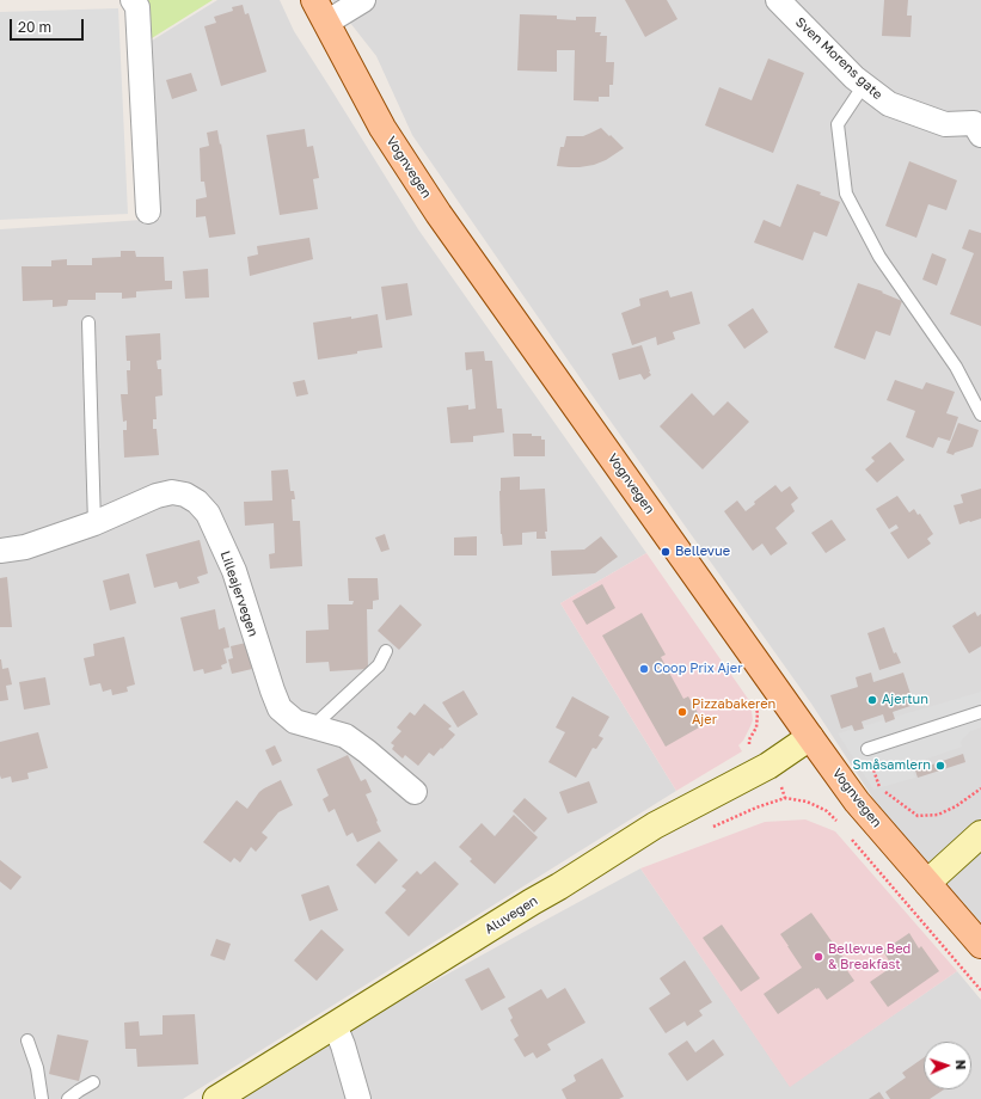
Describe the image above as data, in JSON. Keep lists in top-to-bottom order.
{
  "streets": {
    "main road": ["Vognvegen", "Aluvegen"],
    "street": ["Sven Morens gate", "Lilleajervegen"]
  },
  "crossings": [
    ["Vognvegen", "Aluvegen"]
  ],
  "places": [
    "Bellevue",
    "Coop Prix Ajer",
    "Ajertun",
    "Pizzabakeren Ajer",
    "Småsamlern",
    "Bellevue Bed & Breakfast"
  ],
  "scale_bar": "20 m",
  "north": "right"
}
